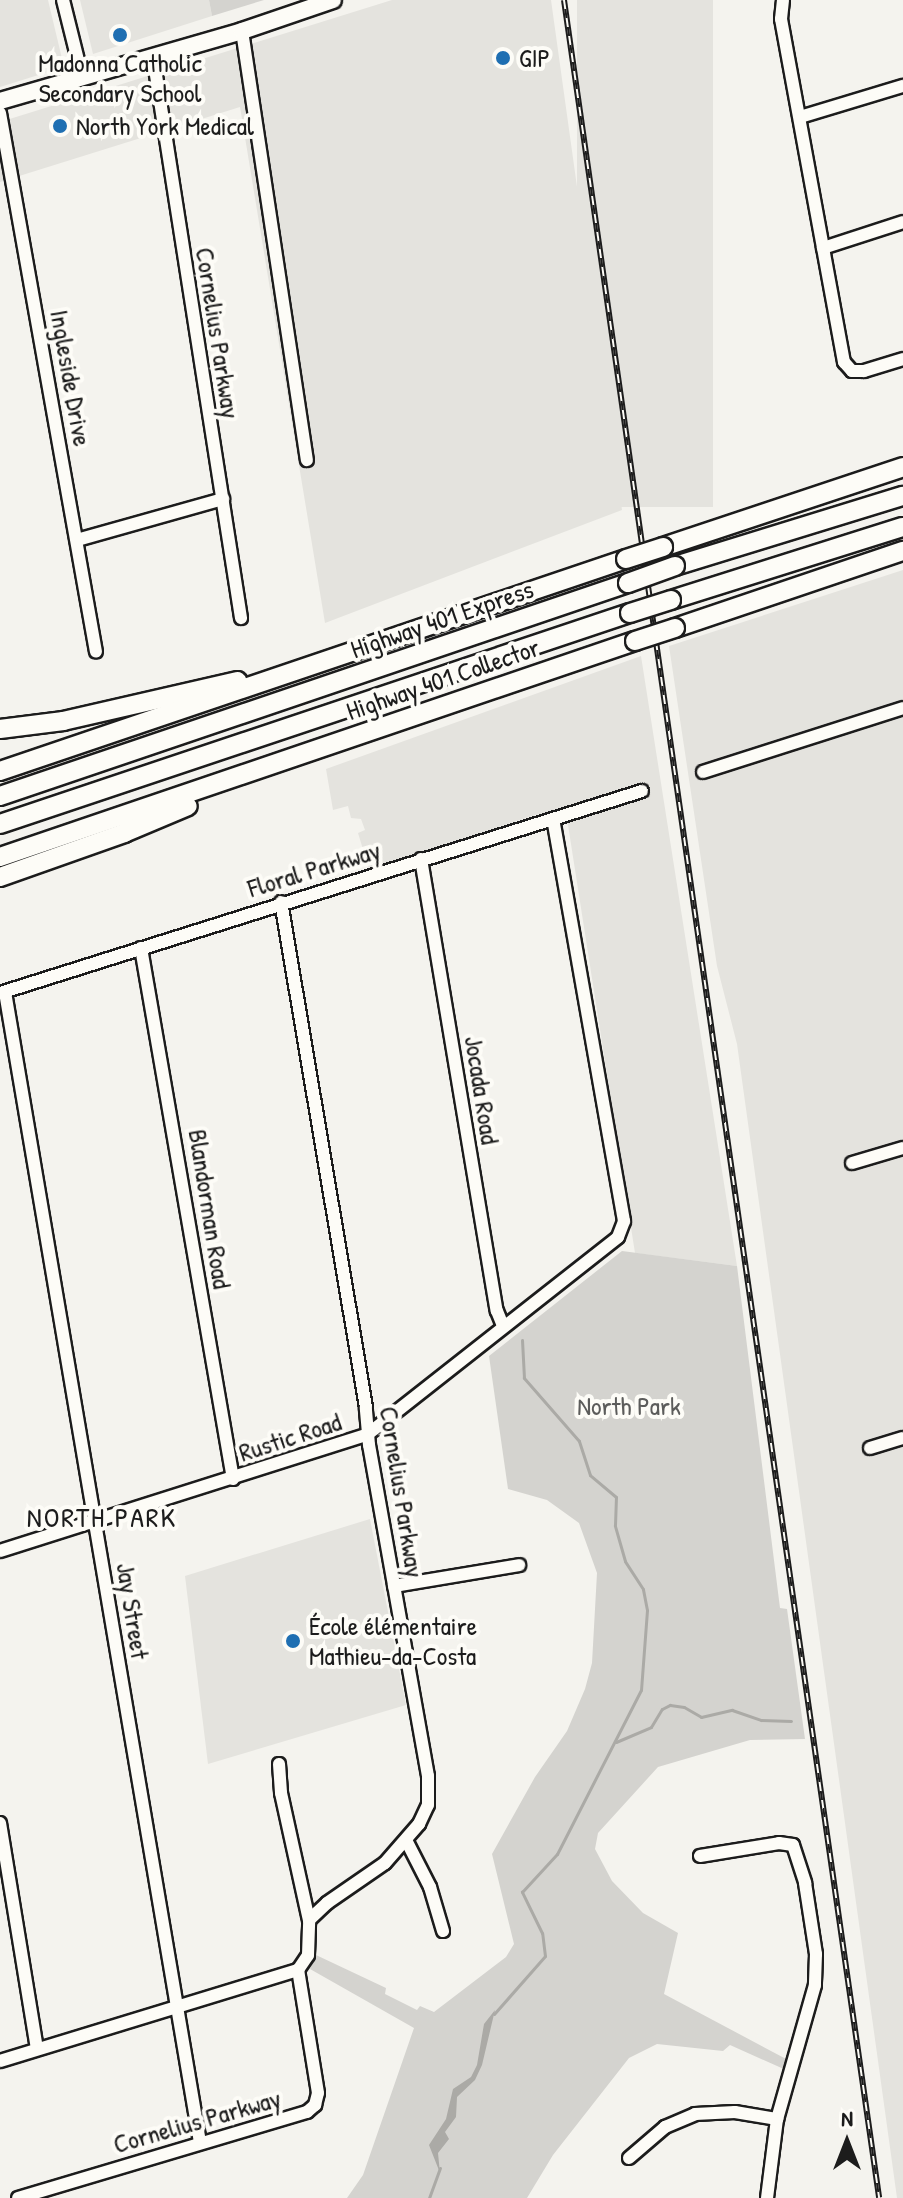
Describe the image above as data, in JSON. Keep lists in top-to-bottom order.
{
  "streets": {
    "highway": ["Highway 401 Express", "Highway 401 Collector"],
    "street": [
      "Cornelius Parkway",
      "Ingleside Drive",
      "Floral Parkway",
      "Jocada Road",
      "Blandorman Road",
      "Rustic Road",
      "Jay Street"
    ]
  },
  "crossings": [
    ["Cornelius Parkway", "Floral Parkway"],
    ["Cornelius Parkway", "Rustic Road"],
    ["Cornelius Parkway", "Jay Street"],
    ["Floral Parkway", "Jocada Road"],
    ["Floral Parkway", "Blandorman Road"],
    ["Floral Parkway", "Rustic Road"],
    ["Floral Parkway", "Jay Street"],
    ["Jocada Road", "Rustic Road"],
    ["Blandorman Road", "Rustic Road"],
    ["Rustic Road", "Jay Street"]
  ],
  "districts": ["NORTH PARK"],
  "parks": ["North Park"],
  "places": [
    "Madonna Catholic Secondary School",
    "GIP",
    "North York Medical",
    "École élémentaire Mathieu-da-Costa"
  ],
  "north": "top"
}
